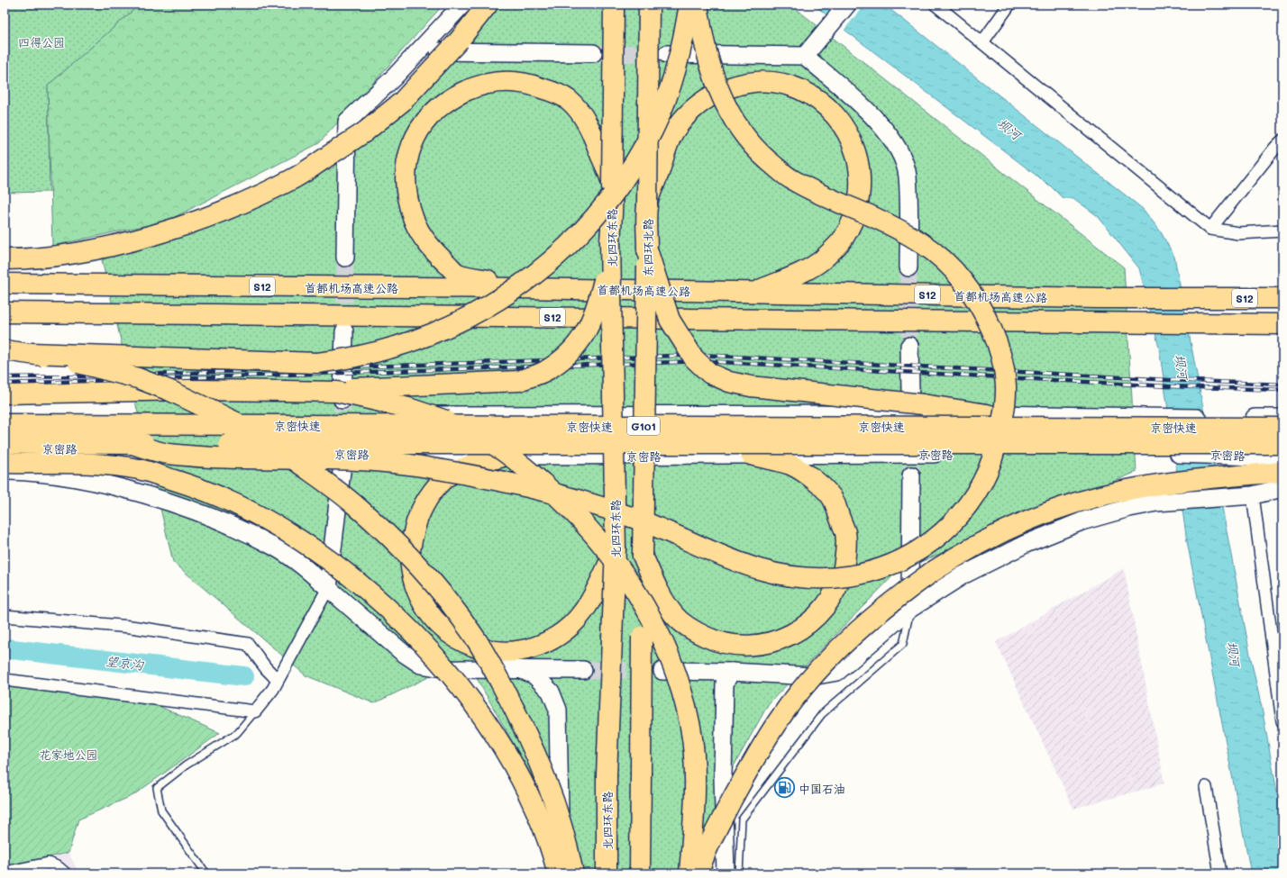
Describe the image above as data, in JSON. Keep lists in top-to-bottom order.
{
  "streets": {
    "highway": [
      "北四环东路",
      "东四环北路",
      "S12",
      "首都机场高速公路",
      "京密快速",
      "G101"
    ],
    "street": ["京密路"]
  },
  "water": ["坝河", "望京沟"],
  "parks": ["四得公园", "花家地公园"],
  "places": {
    "fuel station": ["中国石油"]
  }
}
